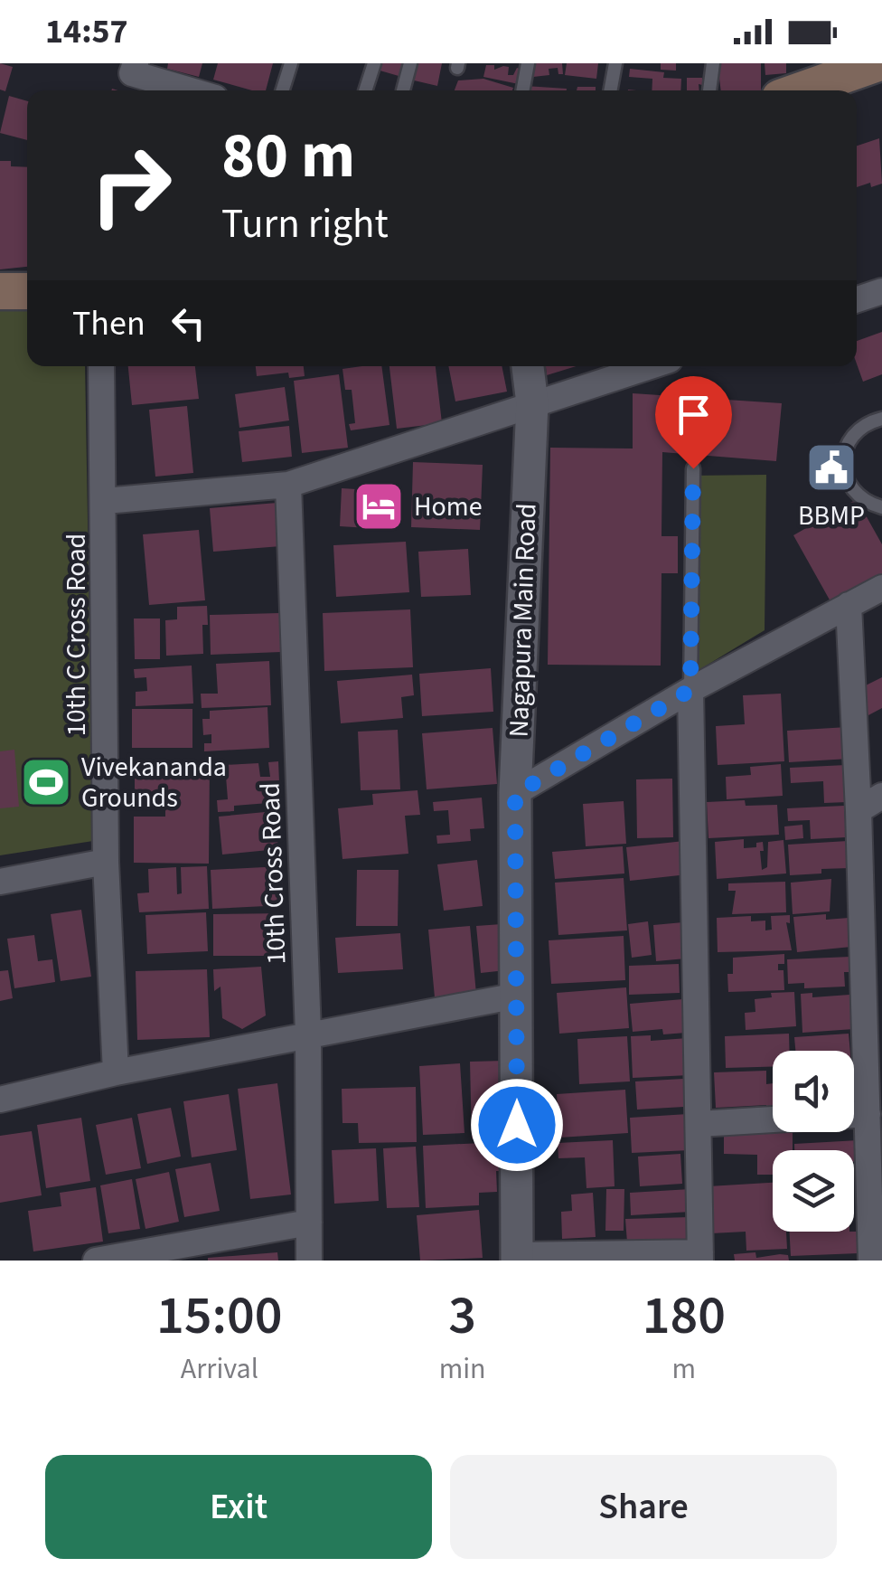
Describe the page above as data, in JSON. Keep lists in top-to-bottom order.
{
  "streets": {
    "street": ["Nagapura Main Road", "10th C Cross Road", "10th Cross Road"]
  },
  "places": {
    "public building": ["BBMP"],
    "hotel": ["Home"],
    "sports": ["Vivekananda Grounds"]
  },
  "page": {
    "status": "14:57",
    "turn": ["80 m", "Turn right"],
    "then": "Then",
    "eta": [
      "15:00",
      "Arrival",
      "3",
      "min",
      "180",
      "m"
    ],
    "buttons": ["Exit", "Share"]
  }
}
